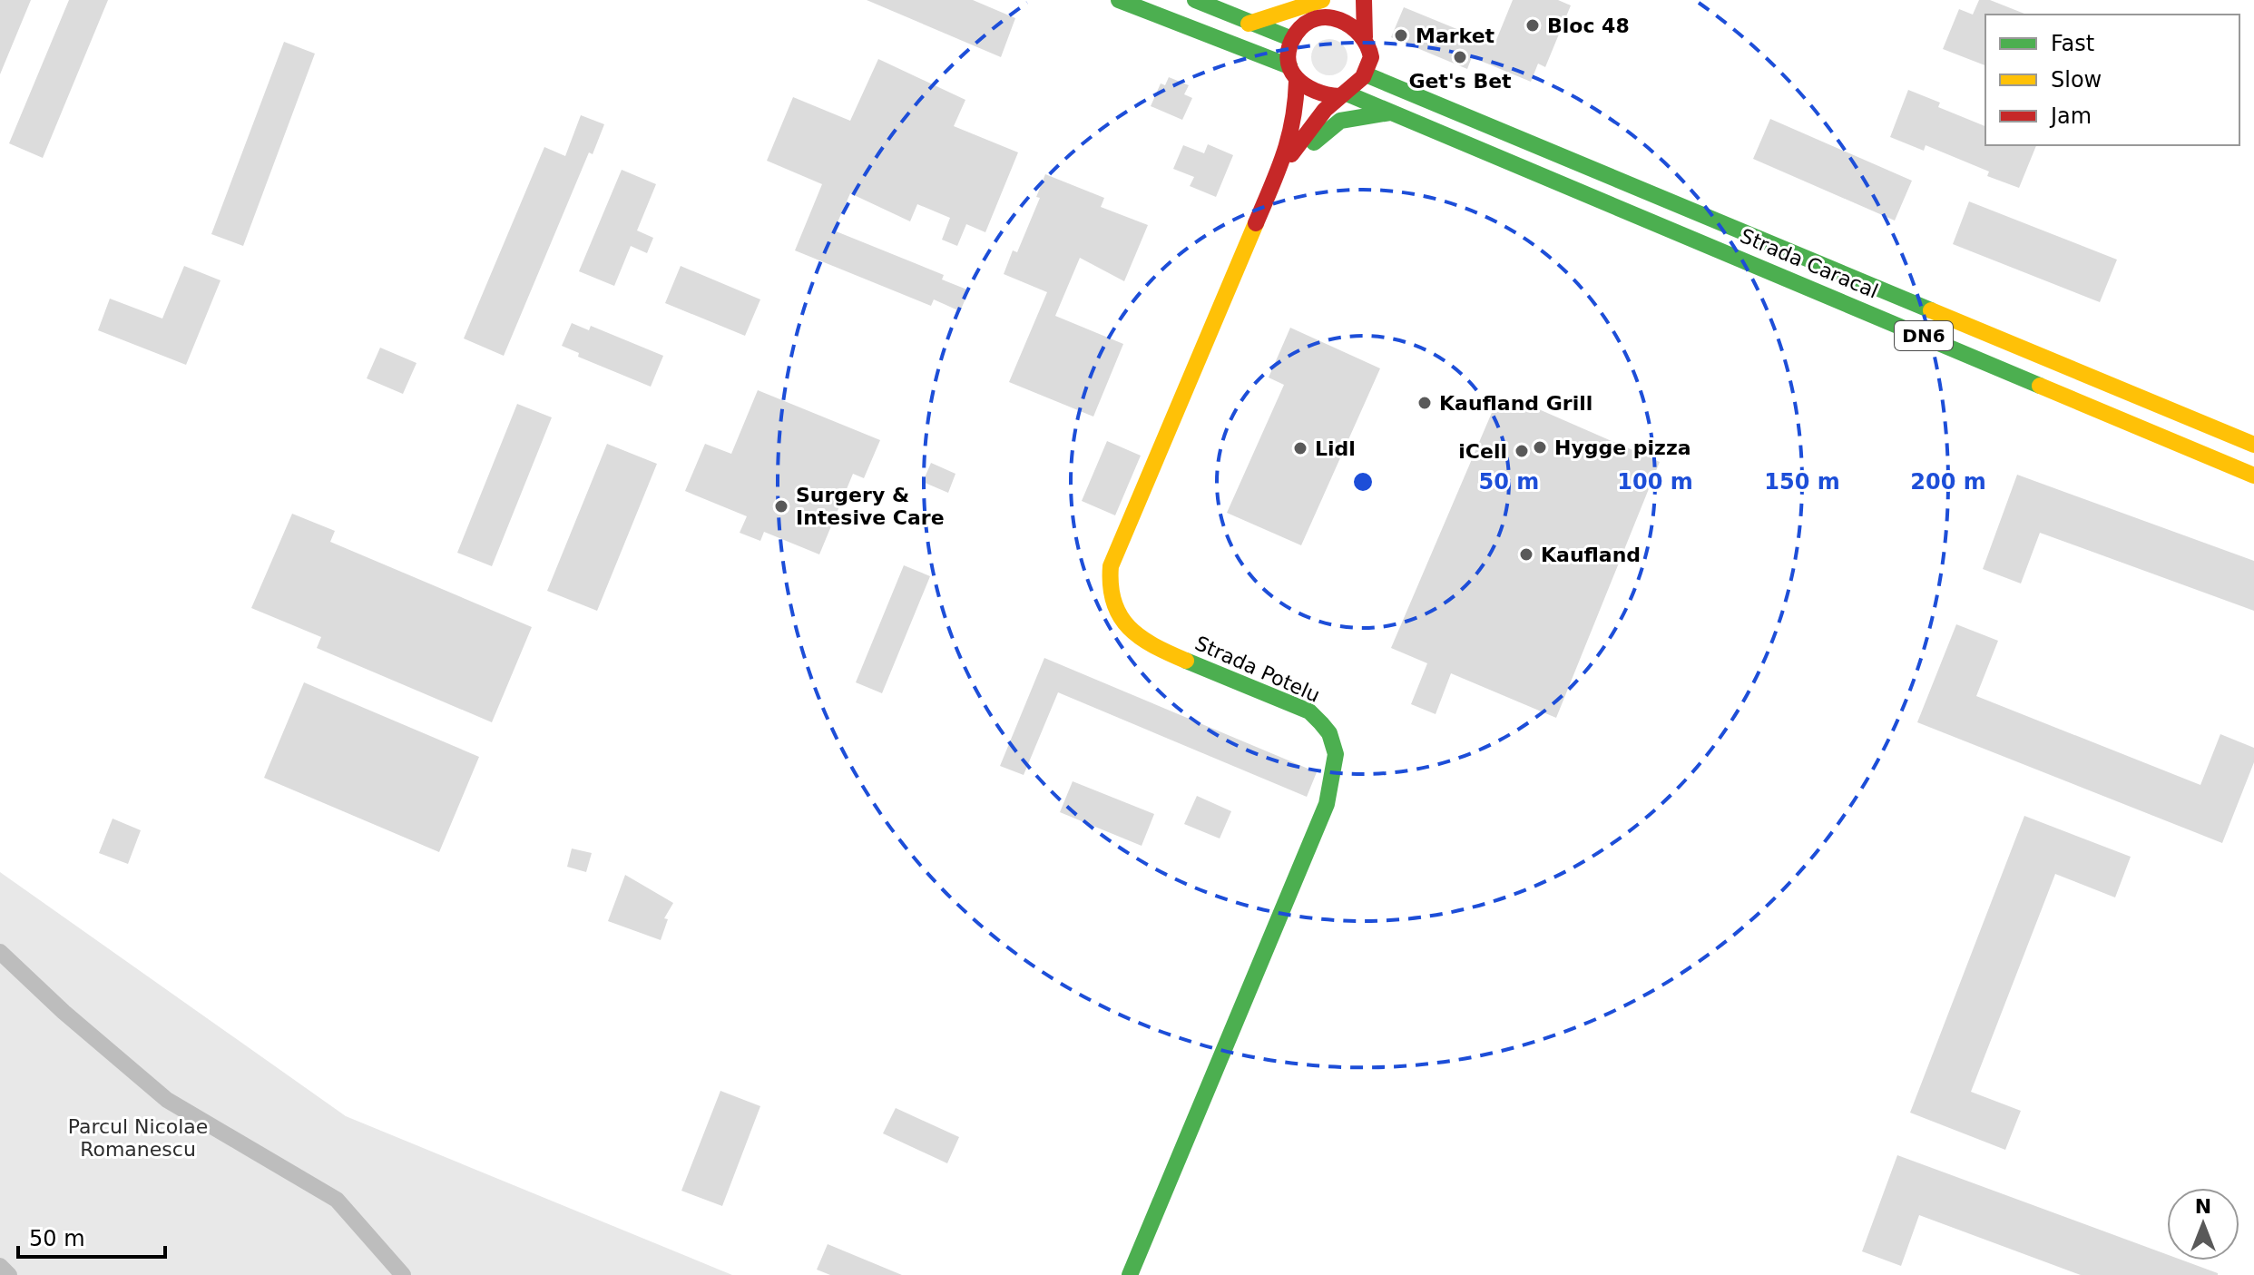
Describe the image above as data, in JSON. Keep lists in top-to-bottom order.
{
  "streets": {
    "main road": ["Strada Caracal", "DN6", "Strada Potelu"]
  },
  "crossings": [
    ["Strada Caracal", "DN6"],
    ["Strada Caracal", "Strada Potelu"],
    ["DN6", "Strada Potelu"]
  ],
  "parks": ["Parcul Nicolae Romanescu"],
  "places": [
    "Bloc 48",
    "Market",
    "Get's Bet",
    "Kaufland Grill",
    "Hygge pizza",
    "Lidl",
    "iCell",
    "Surgery & Intesive Care",
    "Kaufland"
  ],
  "legend": ["Fast", "Slow", "Jam"],
  "scale_bar": "50 m",
  "north": "top",
  "rings": [
    "50 m",
    "100 m",
    "150 m",
    "200 m"
  ]
}
